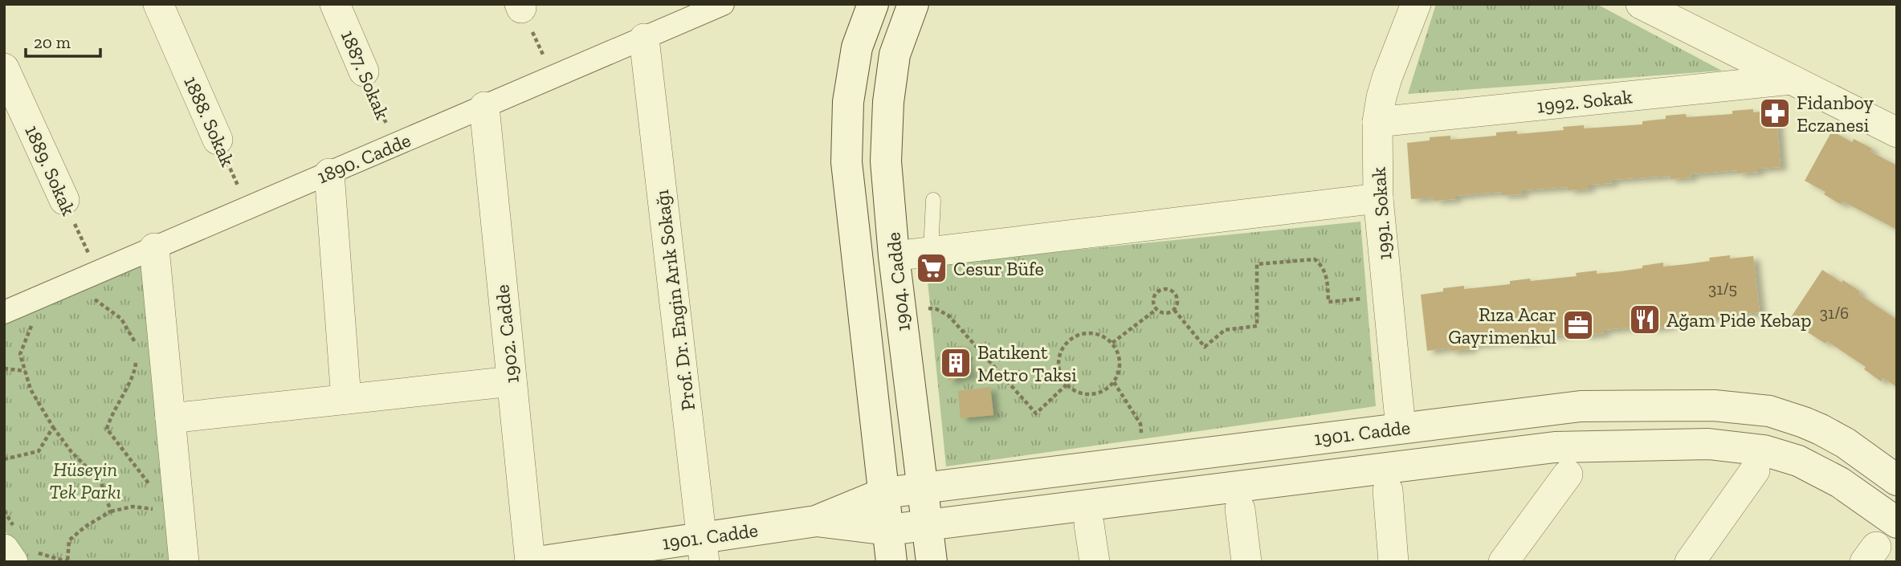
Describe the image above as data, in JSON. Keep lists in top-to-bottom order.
{
  "streets": {
    "street": [
      "1887. Sokak",
      "1992. Sokak",
      "1888. Sokak",
      "1890. Cadde",
      "1889. Sokak",
      "1991. Sokak",
      "1904. Cadde",
      "Prof. Dr. Engin Arık Sokağı",
      "1902. Cadde",
      "1901. Cadde"
    ]
  },
  "crossings": [
    ["1887. Sokak", "1890. Cadde"],
    ["1992. Sokak", "1991. Sokak"],
    ["1888. Sokak", "1890. Cadde"],
    ["1890. Cadde", "1889. Sokak"],
    ["1890. Cadde", "Prof. Dr. Engin Arık Sokağı"],
    ["1890. Cadde", "1902. Cadde"],
    ["1991. Sokak", "1901. Cadde"],
    ["1904. Cadde", "1901. Cadde"],
    ["Prof. Dr. Engin Arık Sokağı", "1901. Cadde"]
  ],
  "parks": ["Hüseyin Tek Parkı"],
  "places": {
    "pharmacy": ["Fidanboy Eczanesi"],
    "supermarket": ["Cesur Büfe"],
    "restaurant": ["Ağam Pide Kebap"],
    "office": ["Rıza Acar Gayrimenkul"],
    "building": ["Batıkent Metro Taksi"]
  },
  "house_numbers": ["31/5", "31/6"],
  "scale_bar": "20 m"
}
